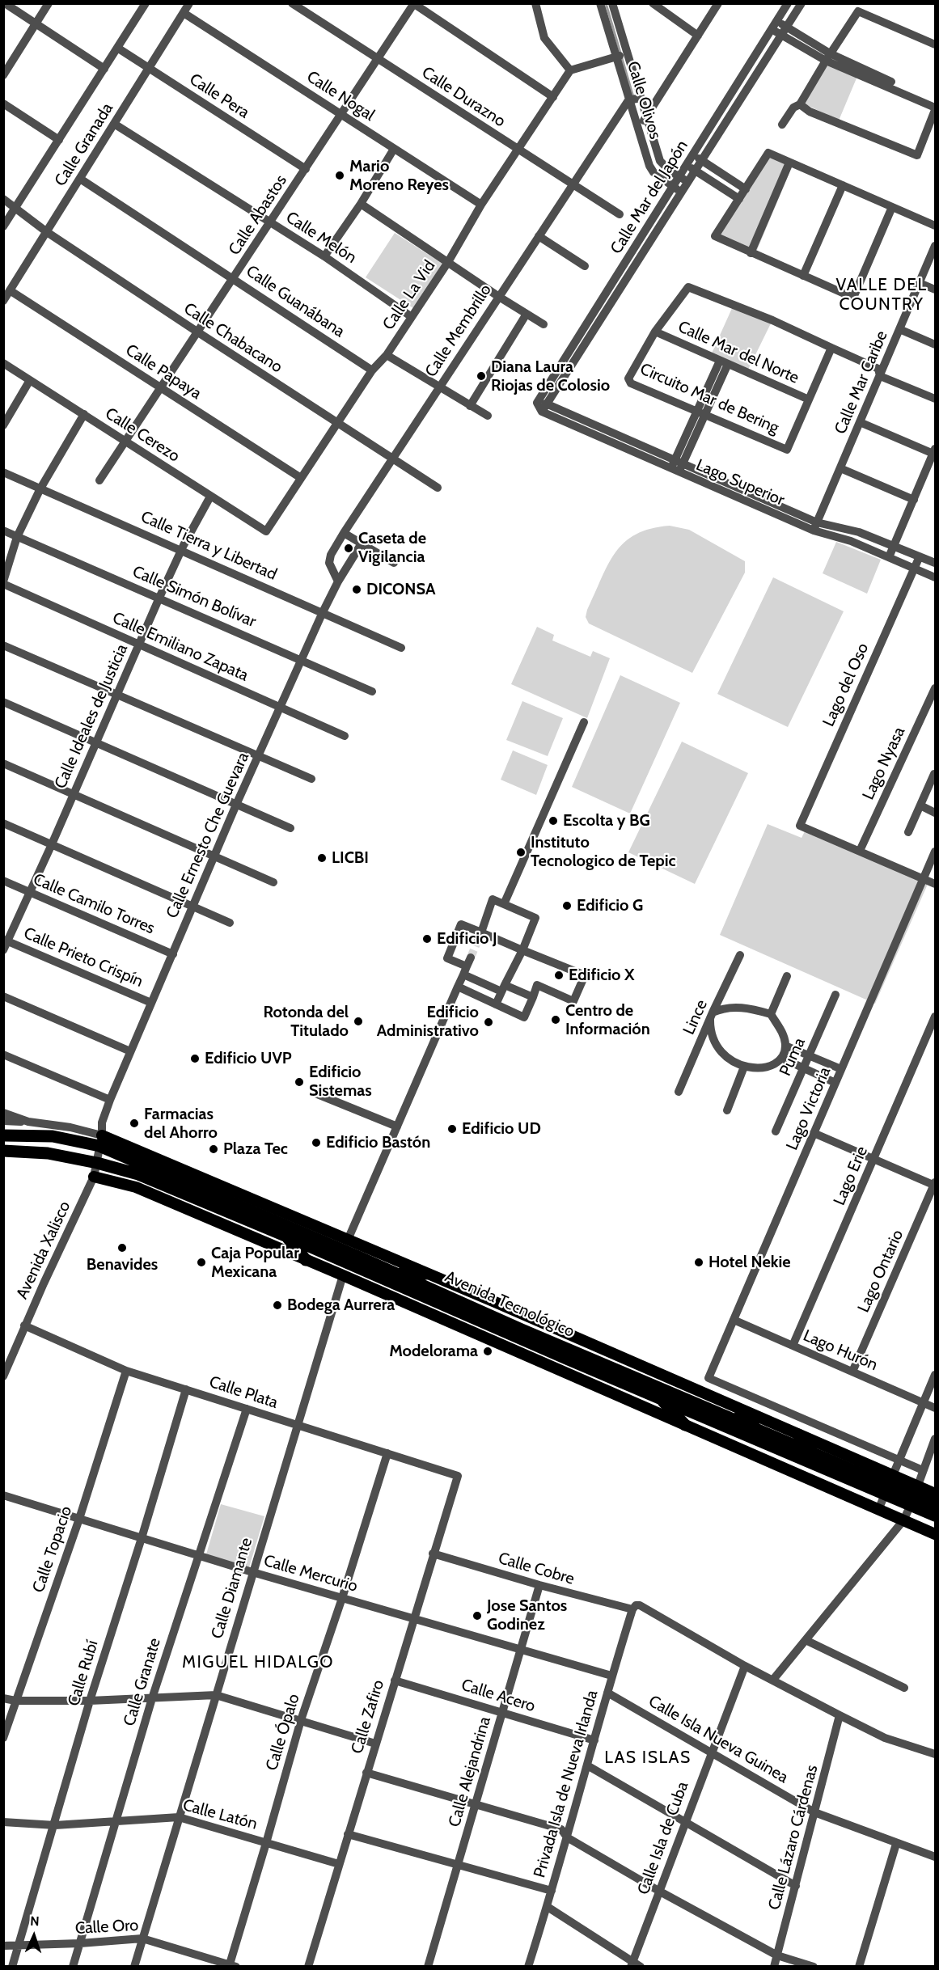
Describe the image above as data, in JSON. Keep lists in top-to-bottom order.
{
  "streets": {
    "highway": ["Avenida Tecnológico"],
    "street": [
      "Calle Pera",
      "Calle Nogal",
      "Calle Durazno",
      "Calle Olivos",
      "Calle Granada",
      "Calle Mar del Japón",
      "Calle Abastos",
      "Calle Melón",
      "Calle La Vid",
      "Calle Guanábana",
      "Calle Membrillo",
      "Calle Chabacano",
      "Calle Mar del Norte",
      "Calle Papaya",
      "Calle Mar Caribe",
      "Circuito Mar de Bering",
      "Calle Cerezo",
      "Lago Superior",
      "Calle Tierra y Libertad",
      "Calle Simón Bolívar",
      "Calle Emiliano Zapata",
      "Lago del Oso",
      "Calle Ideales de Justicia",
      "Lago Nyasa",
      "Calle Ernesto Che Guevara",
      "Calle Camilo Torres",
      "Calle Prieto Crispín",
      "Lince",
      "Puma",
      "Lago Victoria",
      "Lago Erie",
      "Avenida Xalisco",
      "Lago Ontario",
      "Lago Hurón",
      "Calle Plata",
      "Calle Topacio",
      "Calle Cobre",
      "Calle Mercurio",
      "Calle Diamante",
      "Calle Rubí",
      "Calle Granate",
      "Calle Acero",
      "Calle Zafiro",
      "Calle Ópalo",
      "Calle Isla Nueva Guinea",
      "Calle Alejandrina",
      "Privada Isla de Nueva Irlanda",
      "Calle Latón",
      "Calle Lázaro Cárdenas",
      "Calle Isla de Cuba",
      "Calle Oro"
    ]
  },
  "crossings": [
    ["Calle Pera", "Calle Granada"],
    ["Calle Pera", "Calle Abastos"],
    ["Calle Nogal", "Calle Granada"],
    ["Calle Nogal", "Calle Abastos"],
    ["Calle Nogal", "Calle La Vid"],
    ["Calle Durazno", "Calle Abastos"],
    ["Calle Durazno", "Calle La Vid"],
    ["Calle Durazno", "Calle Membrillo"],
    ["Calle Olivos", "Calle Mar del Japón"],
    ["Calle Olivos", "Calle Membrillo"],
    ["Calle Granada", "Calle Melón"],
    ["Calle Granada", "Calle Guanábana"],
    ["Calle Granada", "Calle Chabacano"],
    ["Calle Granada", "Calle Papaya"],
    ["Calle Mar del Japón", "Lago Superior"],
    ["Calle Abastos", "Calle Melón"],
    ["Calle Abastos", "Calle Guanábana"],
    ["Calle Abastos", "Calle Chabacano"],
    ["Calle Abastos", "Calle Papaya"],
    ["Calle Abastos", "Calle Cerezo"],
    ["Calle Melón", "Calle La Vid"],
    ["Calle La Vid", "Calle Guanábana"],
    ["Calle La Vid", "Calle Chabacano"],
    ["Calle La Vid", "Calle Papaya"],
    ["Calle La Vid", "Calle Cerezo"],
    ["Calle Membrillo", "Calle Chabacano"],
    ["Calle Membrillo", "Calle Ernesto Che Guevara"],
    ["Calle Mar del Norte", "Circuito Mar de Bering"],
    ["Calle Mar Caribe", "Circuito Mar de Bering"],
    ["Calle Mar Caribe", "Lago Superior"],
    ["Calle Cerezo", "Calle Ideales de Justicia"],
    ["Lago Superior", "Lago del Oso"],
    ["Calle Tierra y Libertad", "Calle Ideales de Justicia"],
    ["Calle Tierra y Libertad", "Calle Ernesto Che Guevara"],
    ["Calle Simón Bolívar", "Calle Ideales de Justicia"],
    ["Calle Simón Bolívar", "Calle Ernesto Che Guevara"],
    ["Calle Emiliano Zapata", "Calle Ideales de Justicia"],
    ["Calle Emiliano Zapata", "Calle Ernesto Che Guevara"],
    ["Lago del Oso", "Lago Nyasa"],
    ["Calle Ideales de Justicia", "Calle Camilo Torres"],
    ["Calle Ideales de Justicia", "Calle Prieto Crispín"],
    ["Calle Ernesto Che Guevara", "Calle Camilo Torres"],
    ["Calle Ernesto Che Guevara", "Calle Prieto Crispín"],
    ["Calle Ernesto Che Guevara", "Avenida Xalisco"],
    ["Calle Ernesto Che Guevara", "Avenida Tecnológico"],
    ["Lago Victoria", "Lago Hurón"],
    ["Lago Erie", "Lago Hurón"],
    ["Avenida Xalisco", "Avenida Tecnológico"],
    ["Avenida Xalisco", "Calle Plata"],
    ["Lago Ontario", "Lago Hurón"],
    ["Calle Plata", "Calle Topacio"],
    ["Calle Plata", "Calle Diamante"],
    ["Calle Plata", "Calle Rubí"],
    ["Calle Plata", "Calle Granate"],
    ["Calle Plata", "Calle Zafiro"],
    ["Calle Plata", "Calle Ópalo"],
    ["Calle Topacio", "Calle Mercurio"],
    ["Calle Cobre", "Calle Zafiro"],
    ["Calle Cobre", "Calle Alejandrina"],
    ["Calle Cobre", "Privada Isla de Nueva Irlanda"],
    ["Calle Cobre", "Calle Isla de Cuba"],
    ["Calle Mercurio", "Calle Diamante"],
    ["Calle Mercurio", "Calle Rubí"],
    ["Calle Mercurio", "Calle Granate"],
    ["Calle Mercurio", "Calle Zafiro"],
    ["Calle Mercurio", "Calle Ópalo"],
    ["Calle Mercurio", "Calle Alejandrina"],
    ["Calle Mercurio", "Privada Isla de Nueva Irlanda"],
    ["Calle Diamante", "Calle Latón"],
    ["Calle Diamante", "Calle Oro"],
    ["Calle Rubí", "Calle Latón"],
    ["Calle Rubí", "Calle Oro"],
    ["Calle Granate", "Calle Latón"],
    ["Calle Granate", "Calle Oro"],
    ["Calle Acero", "Calle Zafiro"],
    ["Calle Acero", "Calle Alejandrina"],
    ["Calle Acero", "Privada Isla de Nueva Irlanda"],
    ["Calle Zafiro", "Calle Latón"],
    ["Calle Ópalo", "Calle Latón"],
    ["Calle Ópalo", "Calle Oro"],
    ["Calle Isla Nueva Guinea", "Privada Isla de Nueva Irlanda"],
    ["Calle Isla Nueva Guinea", "Calle Lázaro Cárdenas"],
    ["Calle Isla Nueva Guinea", "Calle Isla de Cuba"]
  ],
  "districts": ["VALLE DEL COUNTRY", "MIGUEL HIDALGO", "LAS ISLAS"],
  "places": [
    "Mario Moreno Reyes",
    "Diana Laura Riojas de Colosio",
    "Caseta de Vigilancia",
    "DICONSA",
    "Escolta y BG",
    "Instituto Tecnologico de Tepic",
    "LICBI",
    "Edificio G",
    "Edificio J",
    "Edificio X",
    "Centro de Información",
    "Rotonda del Titulado",
    "Edificio Administrativo",
    "Edificio UVP",
    "Edificio Sistemas",
    "Farmacias del Ahorro",
    "Edificio UD",
    "Edificio Bastón",
    "Plaza Tec",
    "Benavides",
    "Caja Popular Mexicana",
    "Hotel Nekie",
    "Bodega Aurrera",
    "Modelorama",
    "Jose Santos Godinez"
  ],
  "north": "top"
}
